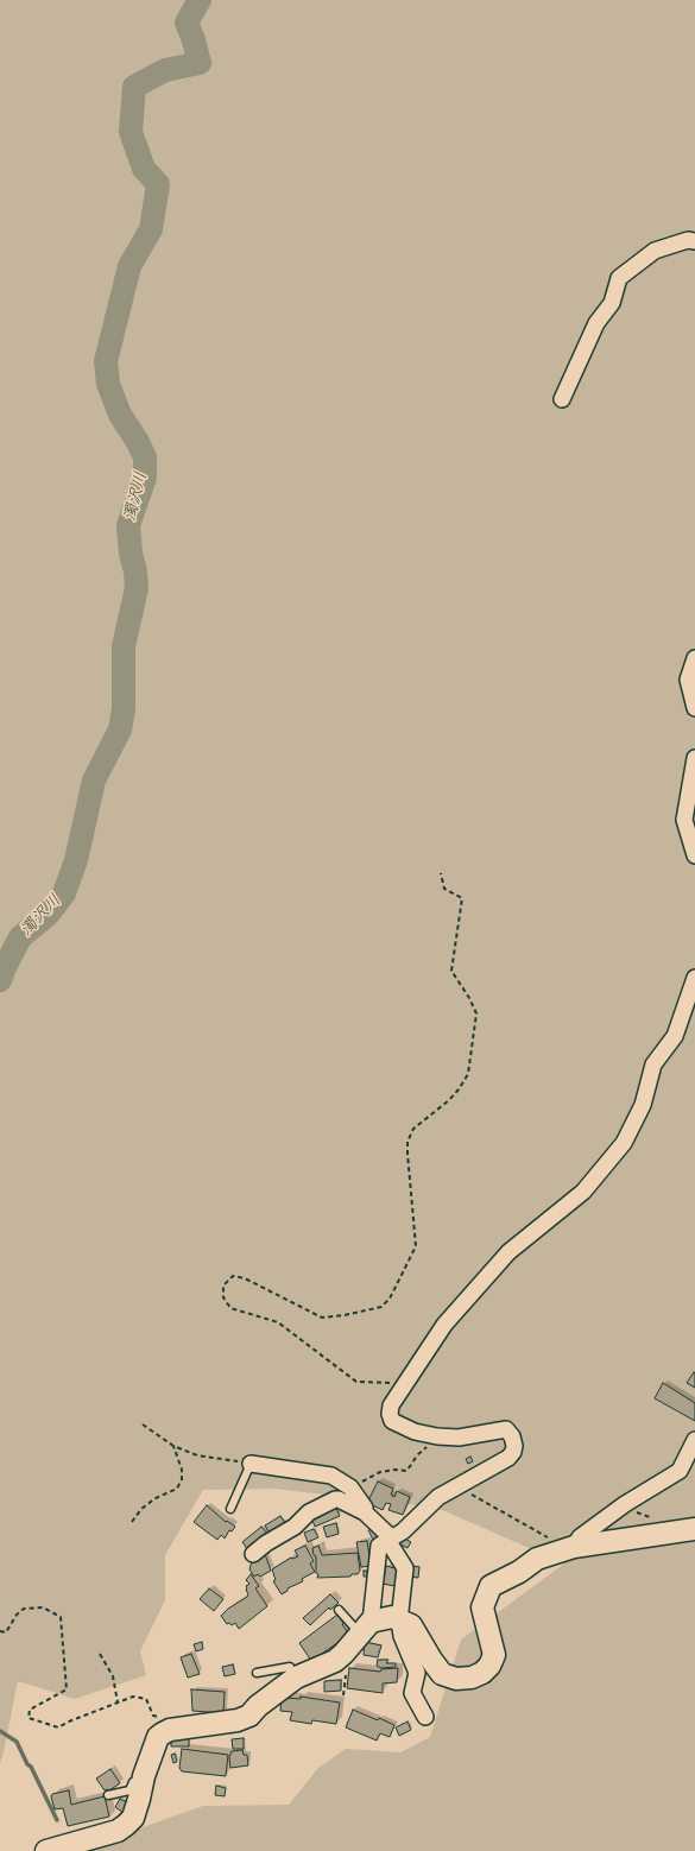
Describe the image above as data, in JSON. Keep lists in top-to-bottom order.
{
  "water": ["濁沢川"]
}
